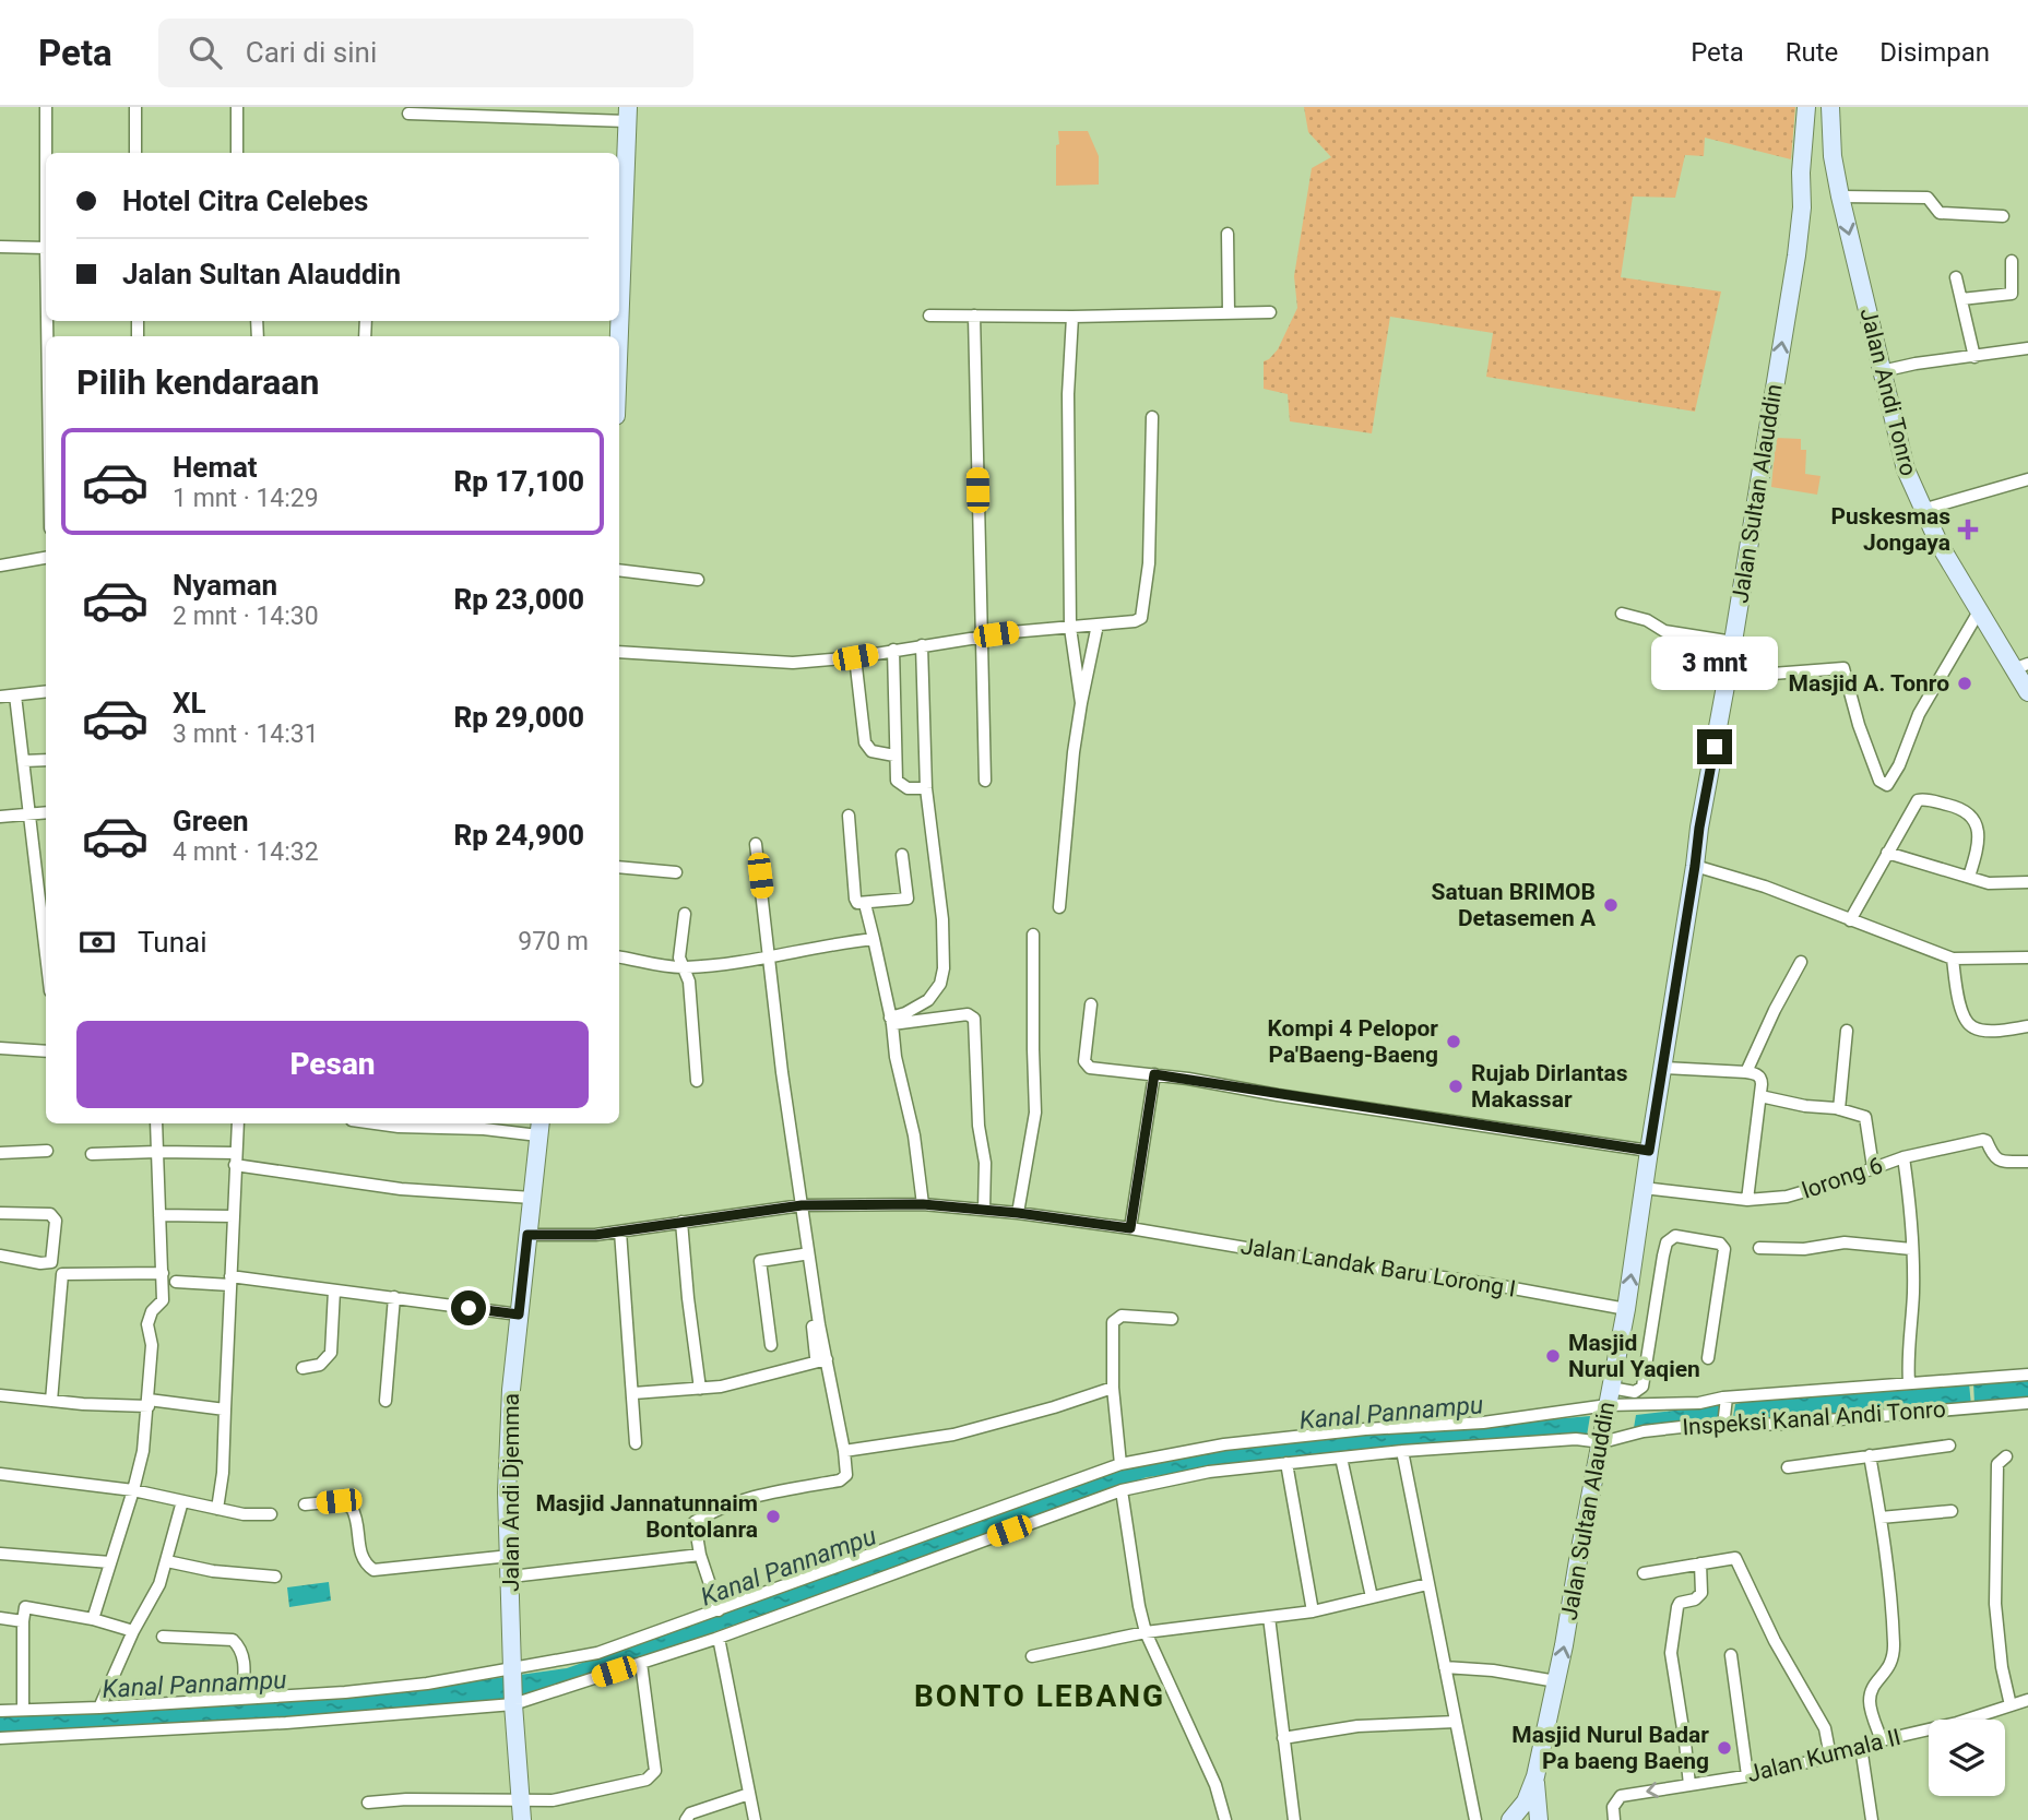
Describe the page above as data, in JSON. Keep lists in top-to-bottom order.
{
  "streets": {
    "main road": ["Jalan Andi Tonro", "Jalan Sultan Alauddin", "Jalan Andi Djemma"],
    "street": [
      "lorong 6",
      "Jalan Landak Baru Lorong I",
      "Inspeksi Kanal Andi Tonro",
      "Jalan Kumala II"
    ]
  },
  "crossings": [
    ["Jalan Sultan Alauddin", "lorong 6"],
    ["Jalan Sultan Alauddin", "Jalan Landak Baru Lorong I"],
    ["Jalan Sultan Alauddin", "Inspeksi Kanal Andi Tonro"],
    ["Jalan Landak Baru Lorong I", "Jalan Andi Djemma"],
    ["Inspeksi Kanal Andi Tonro", "Jalan Andi Djemma"]
  ],
  "one_way": ["Jalan Sultan Alauddin"],
  "districts": ["BONTO LEBANG"],
  "water": ["Kanal Pannampu"],
  "places": {
    "health": ["Puskesmas Jongaya"],
    "other": [
      "Masjid A. Tonro",
      "Satuan BRIMOB Detasemen A",
      "Kompi 4 Pelopor Pa'Baeng-Baeng",
      "Rujab Dirlantas Makassar",
      "Masjid Nurul Yaqien",
      "Masjid Jannatunnaim Bontolanra",
      "Masjid Nurul Badar Pa baeng Baeng"
    ]
  },
  "page": {
    "header": "Peta",
    "search": "Cari di sini",
    "nav": ["Peta", "Rute", "Disimpan"],
    "banner": ["Hotel Citra Celebes", "Jalan Sultan Alauddin"],
    "heading": "Pilih kendaraan",
    "list": [
      {
        "name": "Hemat",
        "note": "1 mnt · 14:29",
        "value": "Rp 17,100"
      },
      {
        "name": "Nyaman",
        "note": "2 mnt · 14:30",
        "value": "Rp 23,000"
      },
      {
        "name": "XL",
        "note": "3 mnt · 14:31",
        "value": "Rp 29,000"
      },
      {
        "name": "Green",
        "note": "4 mnt · 14:32",
        "value": "Rp 24,900"
      }
    ],
    "bubble": "3 mnt",
    "pay": ["Tunai", "970 m"],
    "buttons": "Pesan"
  }
}
